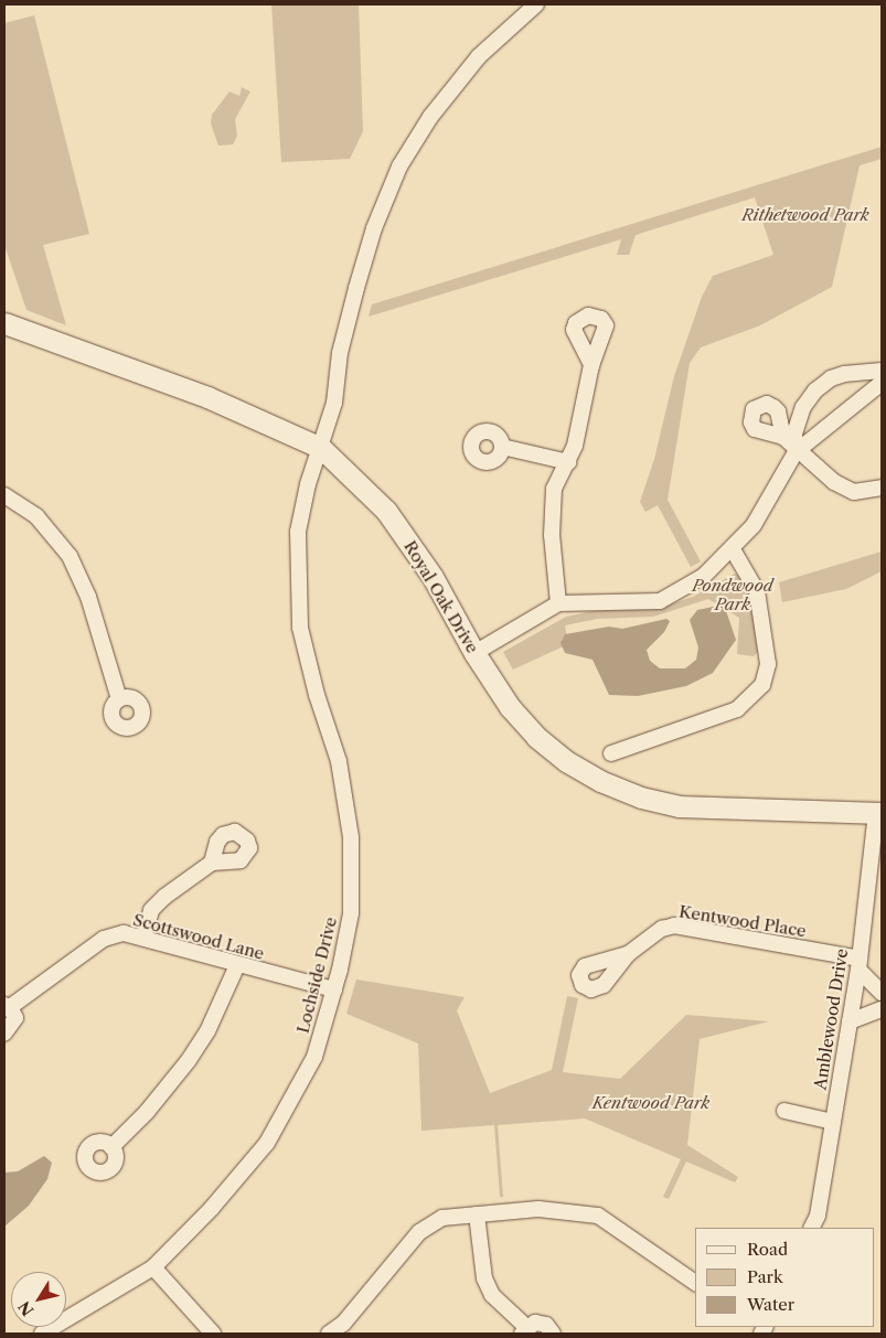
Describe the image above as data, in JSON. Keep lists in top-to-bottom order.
{
  "streets": {
    "main road": ["Royal Oak Drive"],
    "street": [
      "Kentwood Place",
      "Scottswood Lane",
      "Lochside Drive",
      "Amblewood Drive"
    ]
  },
  "crossings": [
    ["Royal Oak Drive", "Lochside Drive"],
    ["Royal Oak Drive", "Amblewood Drive"],
    ["Kentwood Place", "Amblewood Drive"],
    ["Scottswood Lane", "Lochside Drive"]
  ],
  "parks": ["Rithetwood Park", "Pondwood Park", "Kentwood Park"],
  "legend": ["Road", "Park", "Water"],
  "north": "bottom left"
}
